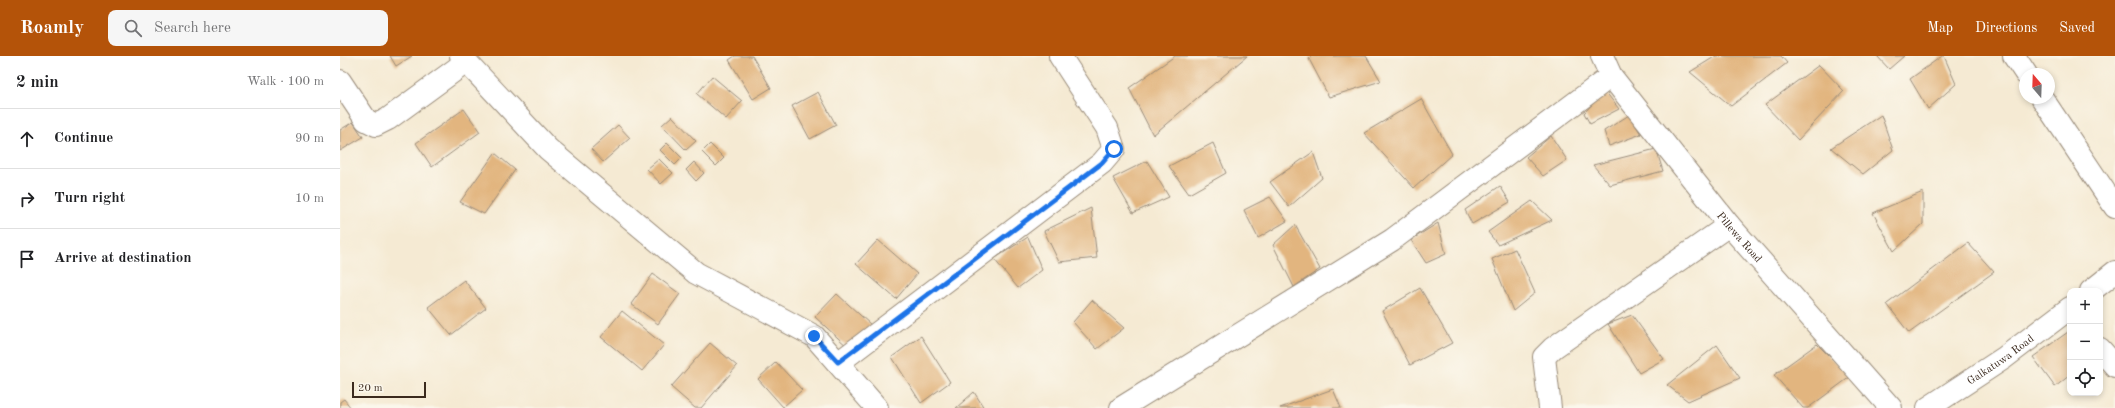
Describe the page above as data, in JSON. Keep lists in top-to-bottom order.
{
  "streets": {
    "street": ["Pillewa Road", "Galkatuwa Road"]
  },
  "scale_bar": "20 m",
  "north": "top",
  "page": {
    "header": "Roamly",
    "search": "Search here",
    "nav": ["Map", "Directions", "Saved"],
    "heading": ["2 min", "Walk · 100 m"],
    "list": [
      ["Continue", "90 m"],
      ["Turn right", "10 m"],
      "Arrive at destination"
    ],
    "map_buttons": ["+", "−"],
    "scale": "20 m"
  }
}
